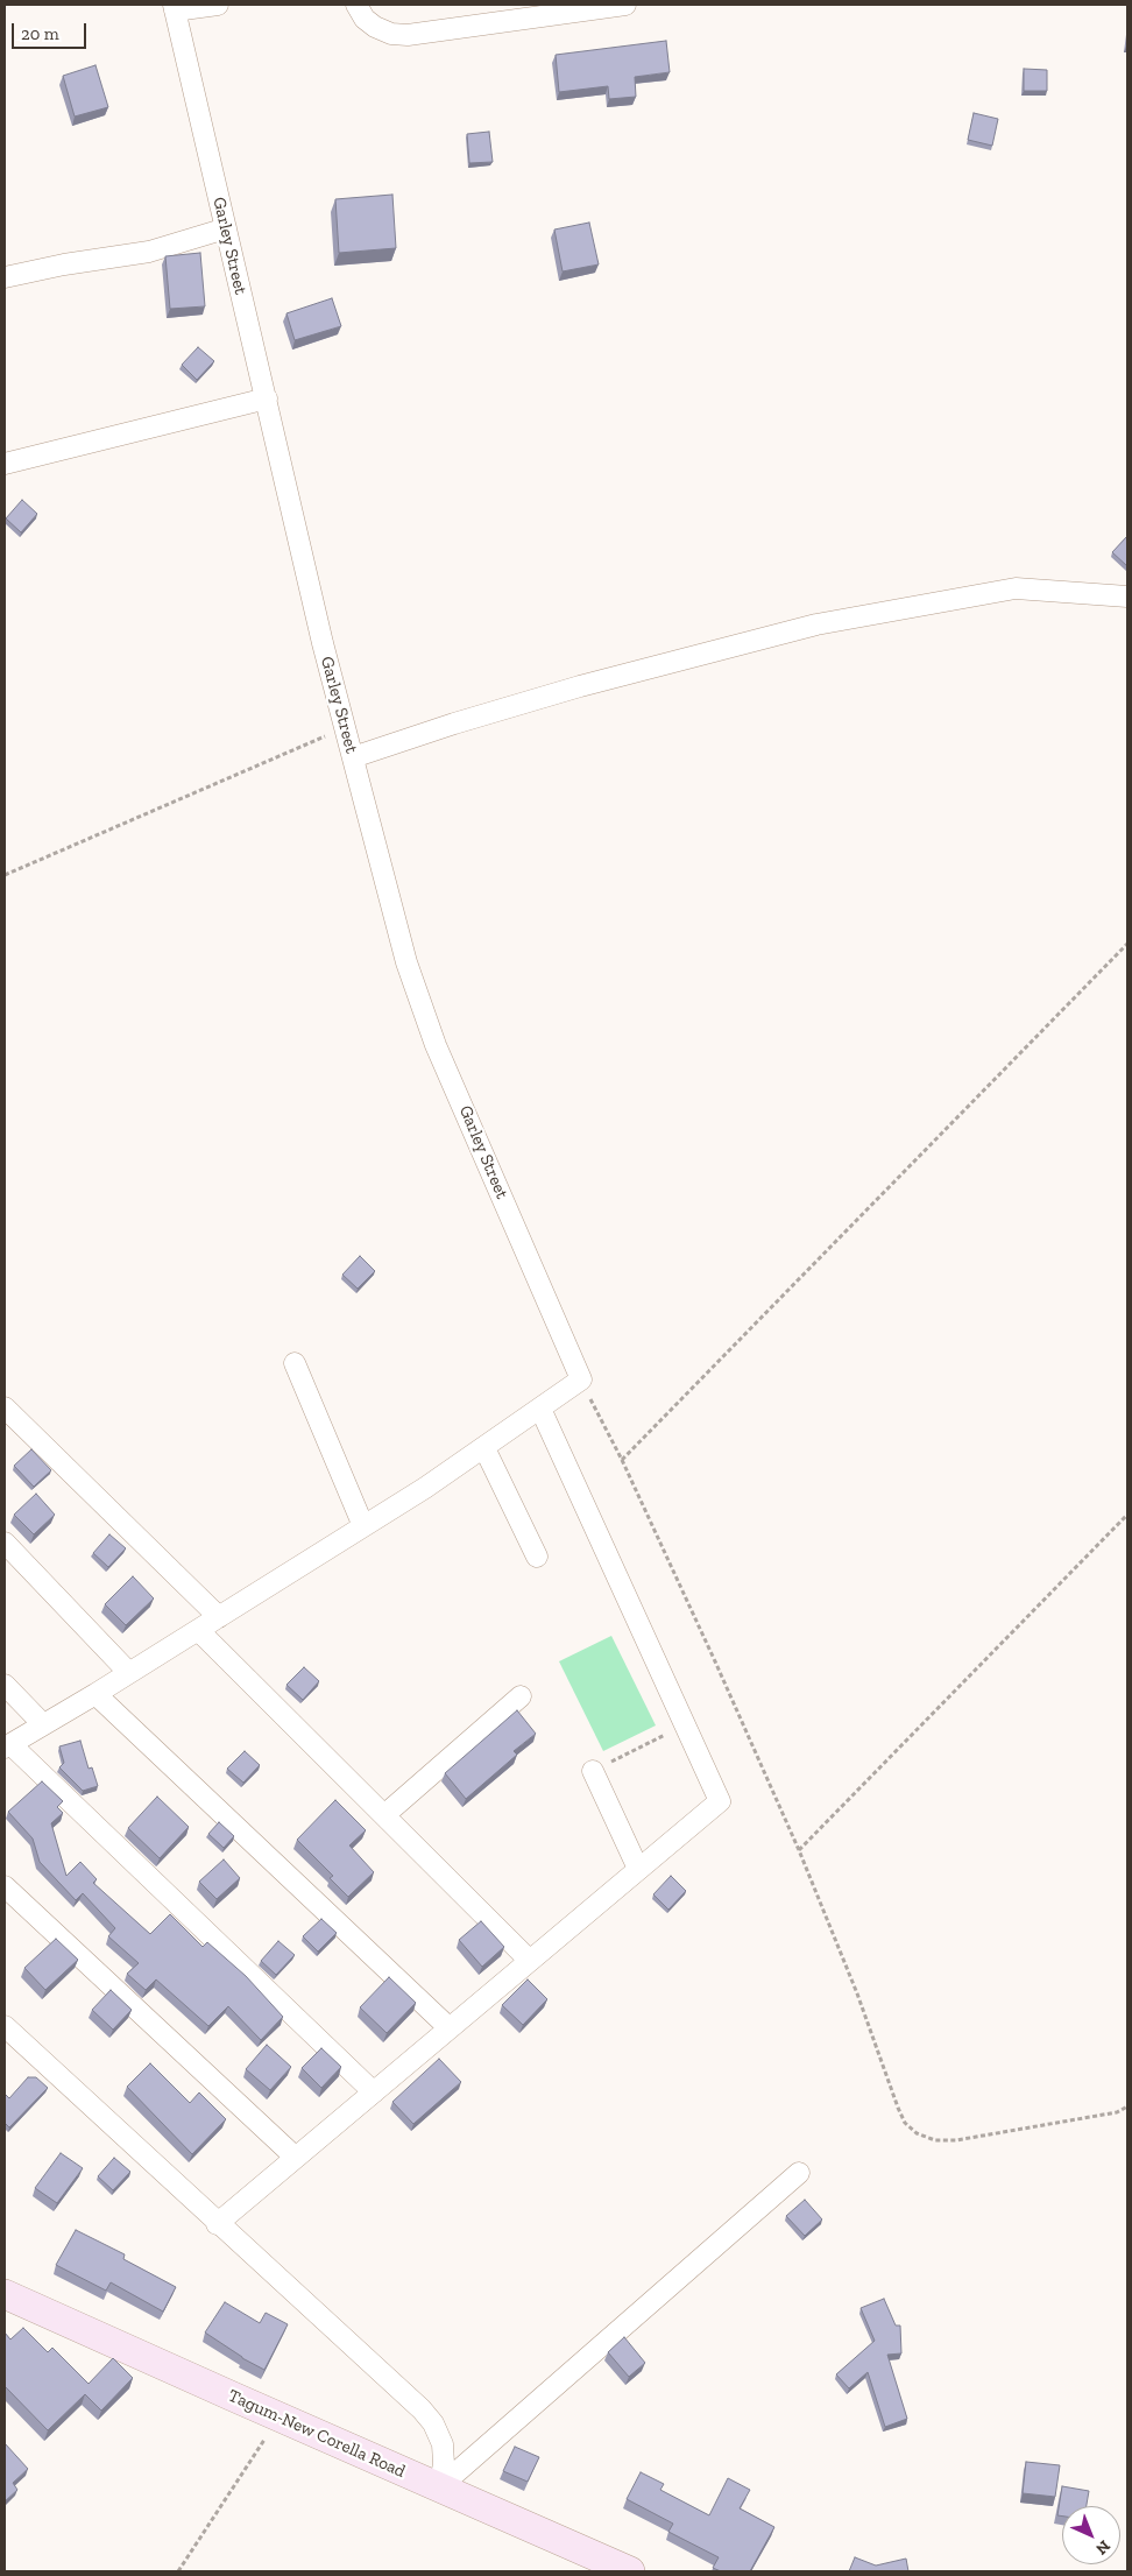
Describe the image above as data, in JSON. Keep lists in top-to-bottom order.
{
  "streets": {
    "main road": ["Tagum-New Corella Road"],
    "street": ["Garley Street"]
  },
  "scale_bar": "20 m",
  "north": "bottom right"
}
